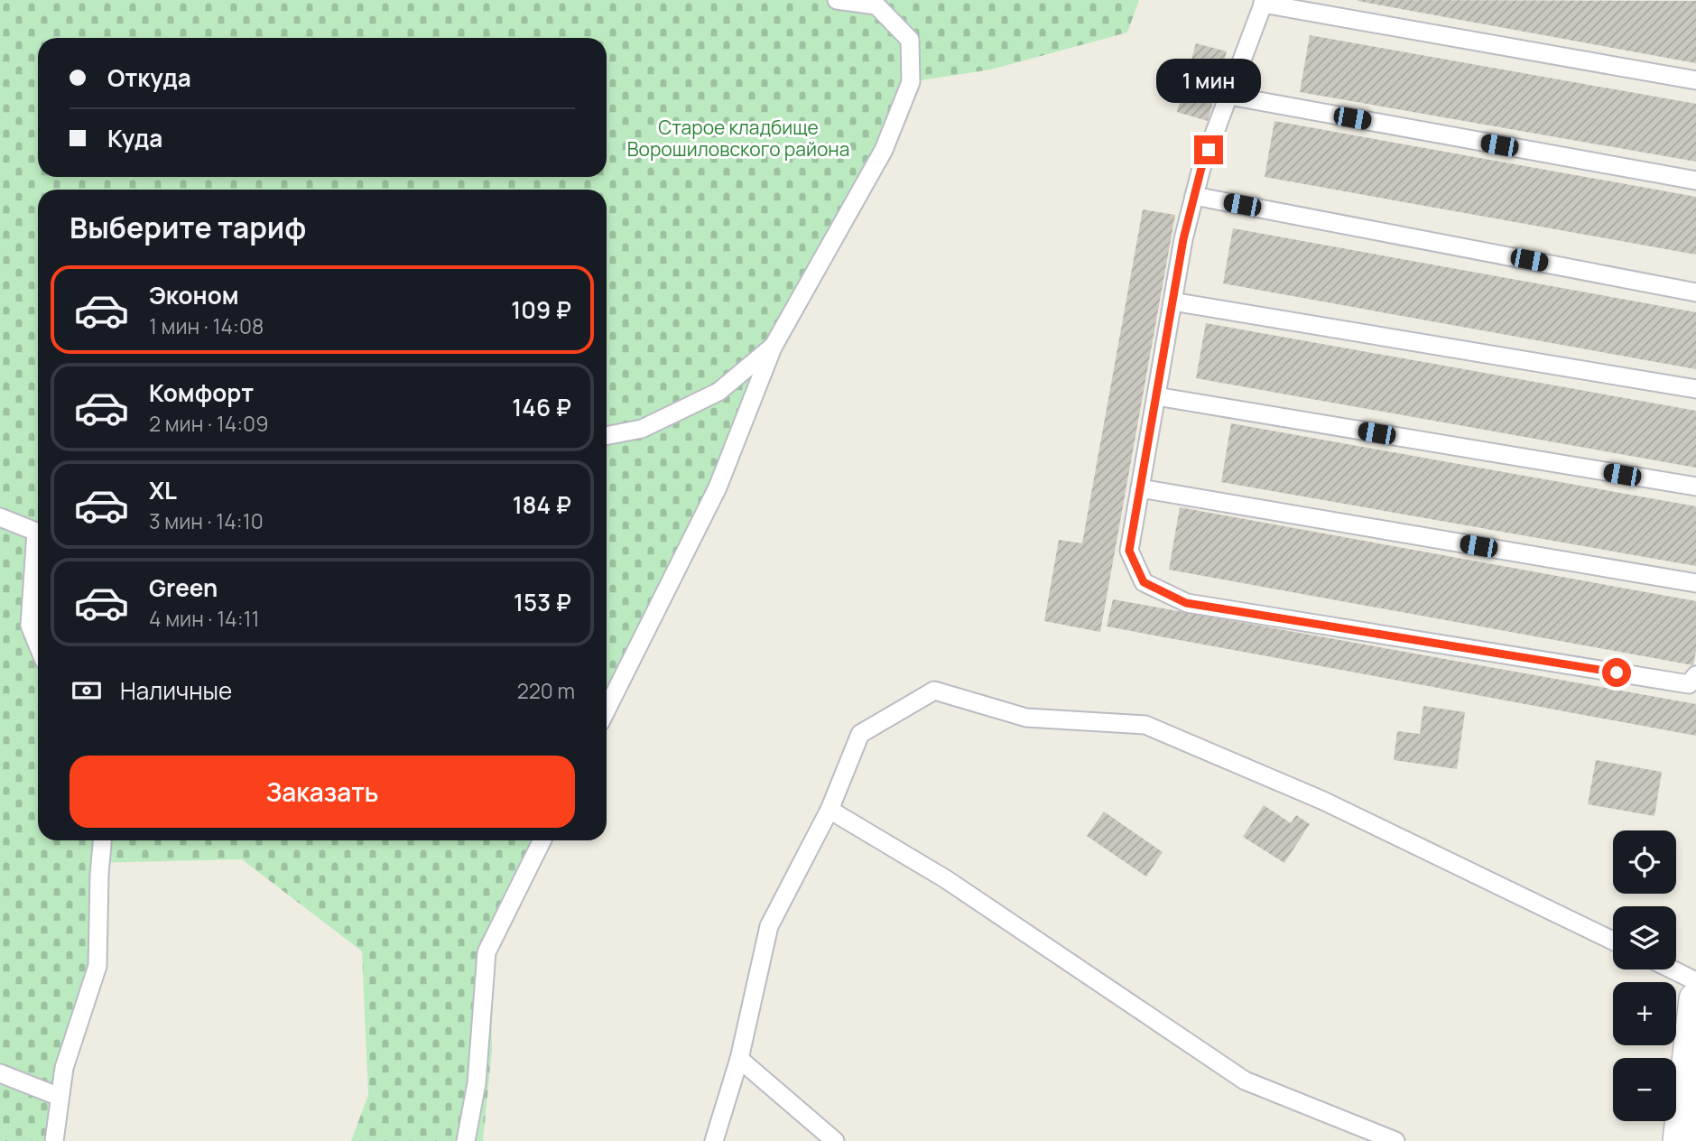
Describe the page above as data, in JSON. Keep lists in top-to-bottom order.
{
  "parks": ["Старое кладбище Ворошиловского района"],
  "page": {
    "banner": ["Откуда", "Куда"],
    "bubble": "1 мин",
    "heading": "Выберите тариф",
    "list": [
      {
        "name": "Эконом",
        "note": "1 мин · 14:08",
        "value": "109 ₽"
      },
      {
        "name": "Комфорт",
        "note": "2 мин · 14:09",
        "value": "146 ₽"
      },
      {
        "name": "XL",
        "note": "3 мин · 14:10",
        "value": "184 ₽"
      },
      {
        "name": "Green",
        "note": "4 мин · 14:11",
        "value": "153 ₽"
      }
    ],
    "pay": ["Наличные", "220 m"],
    "buttons": "Заказать",
    "map_buttons": ["+", "−"]
  }
}
